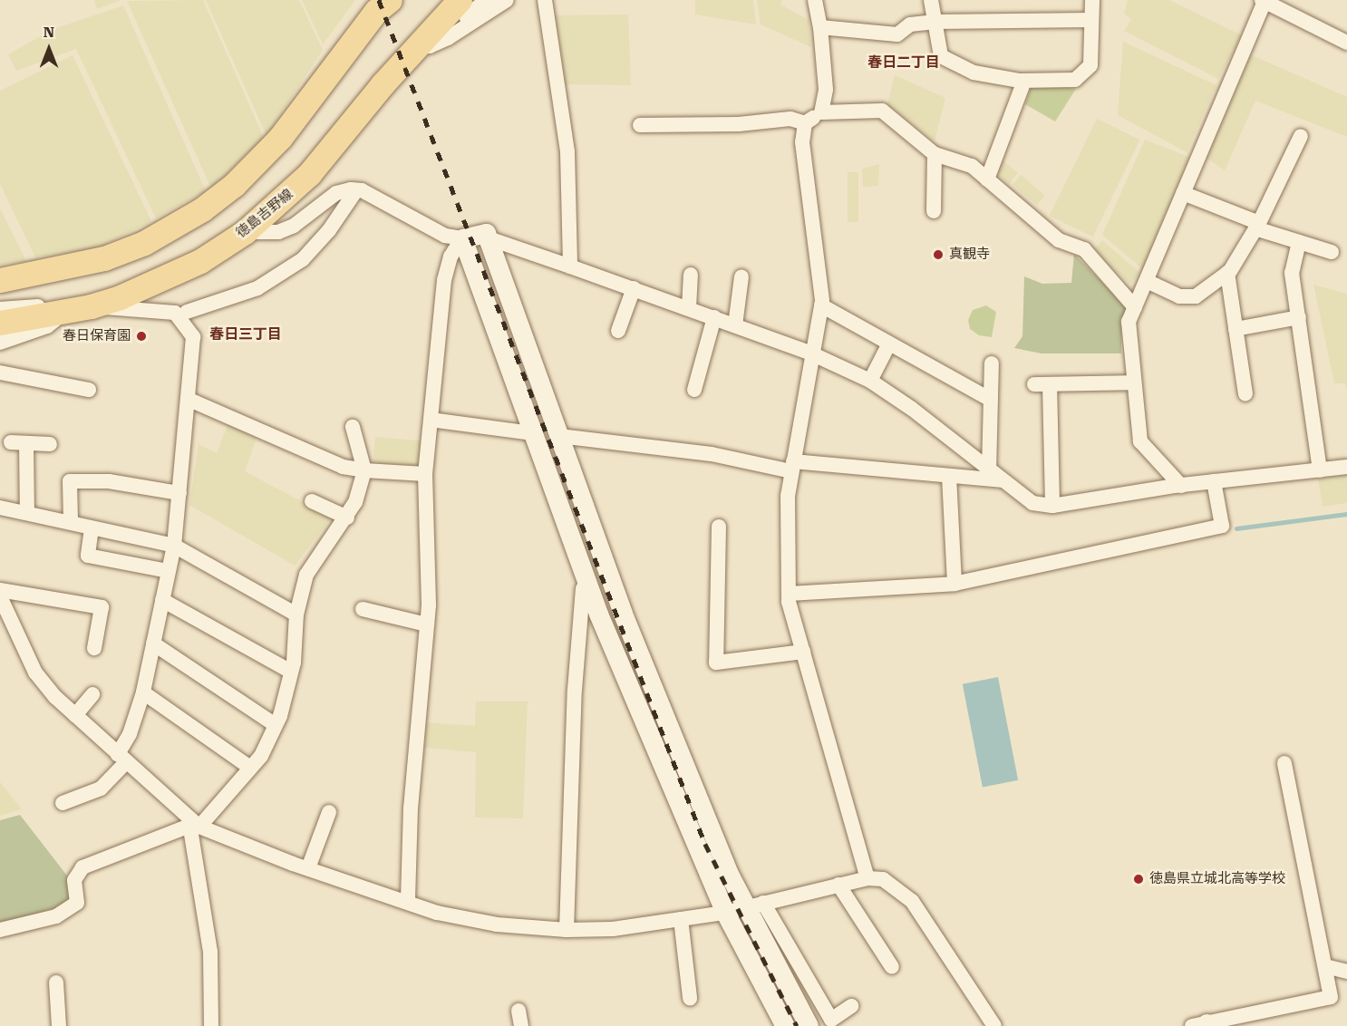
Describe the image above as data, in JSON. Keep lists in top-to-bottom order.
{
  "streets": {
    "main road": ["徳島吉野線"]
  },
  "districts": ["春日二丁目", "春日三丁目"],
  "places": ["真観寺", "春日保育園", "徳島県立城北高等学校"],
  "north": "top"
}
